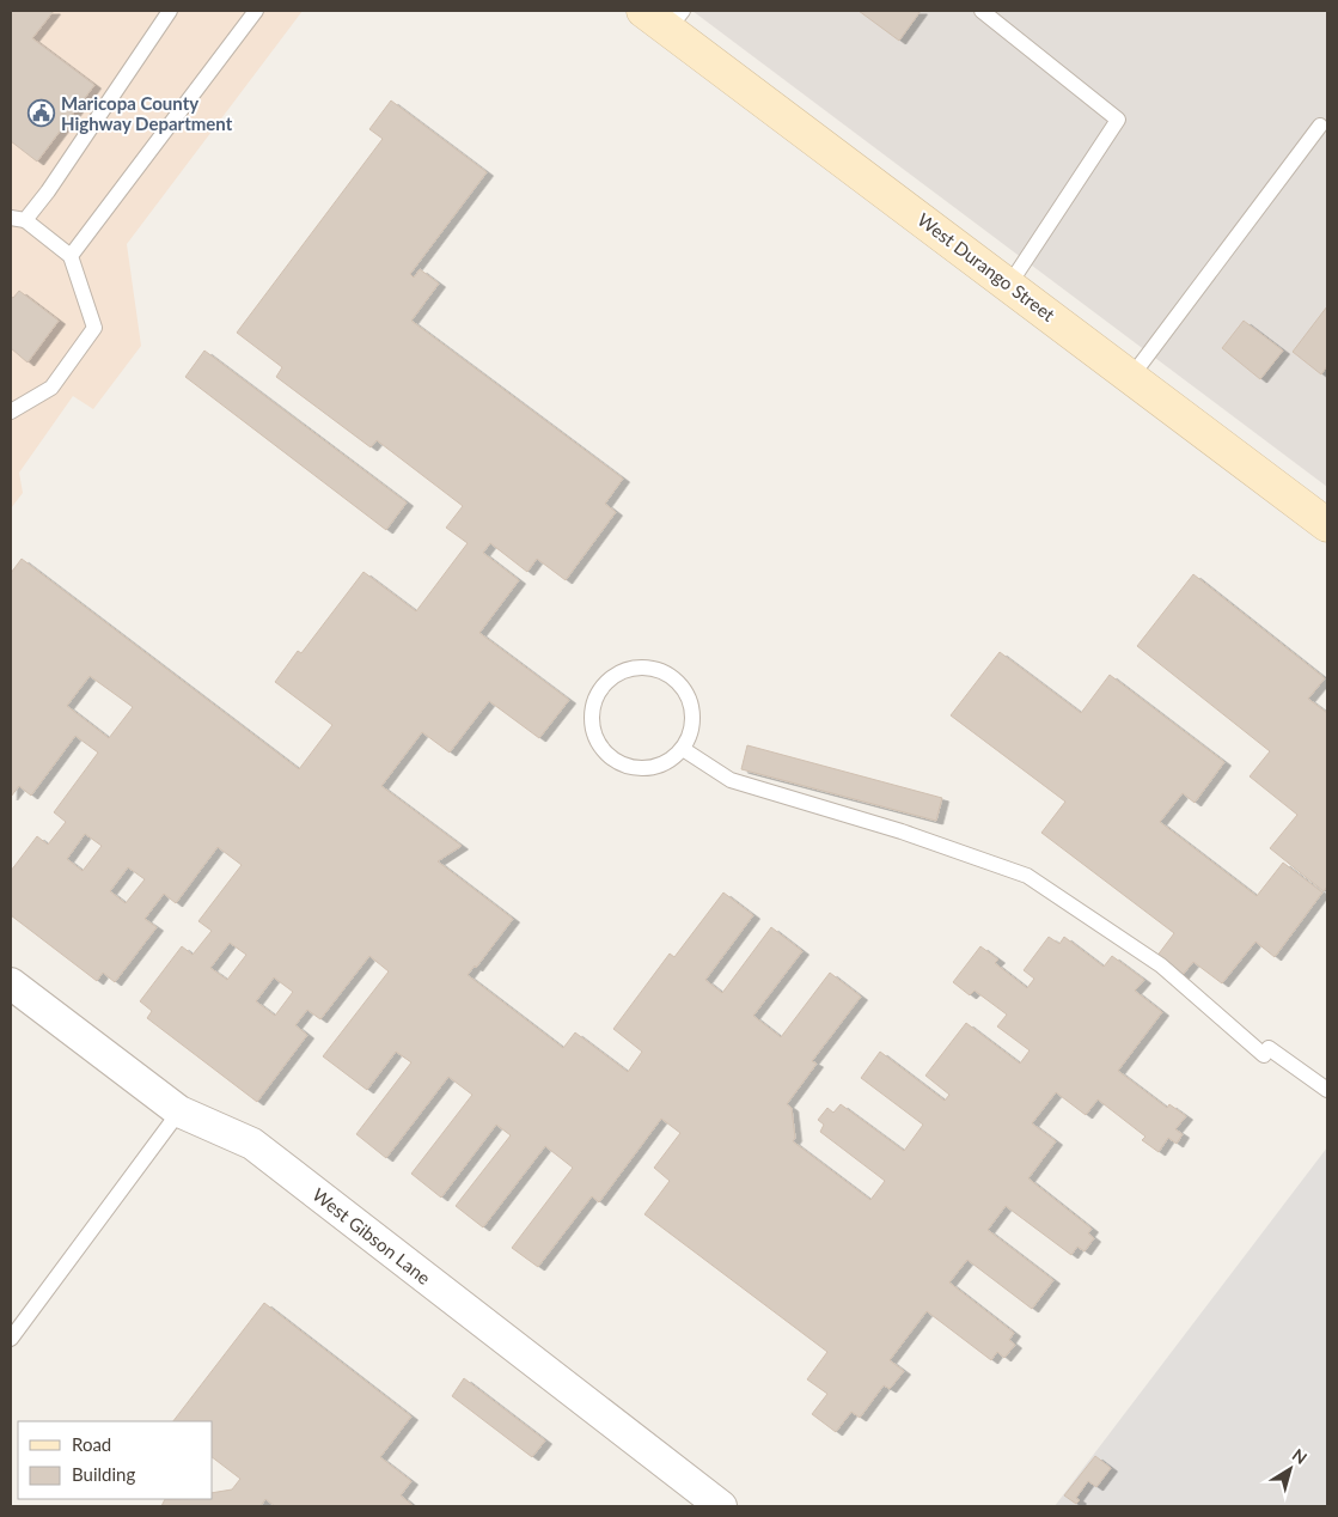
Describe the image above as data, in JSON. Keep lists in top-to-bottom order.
{
  "streets": {
    "street": ["West Durango Street", "West Gibson Lane"]
  },
  "places": {
    "public building": ["Maricopa County Highway Department"]
  },
  "legend": ["Road", "Building"],
  "north": "top right"
}
